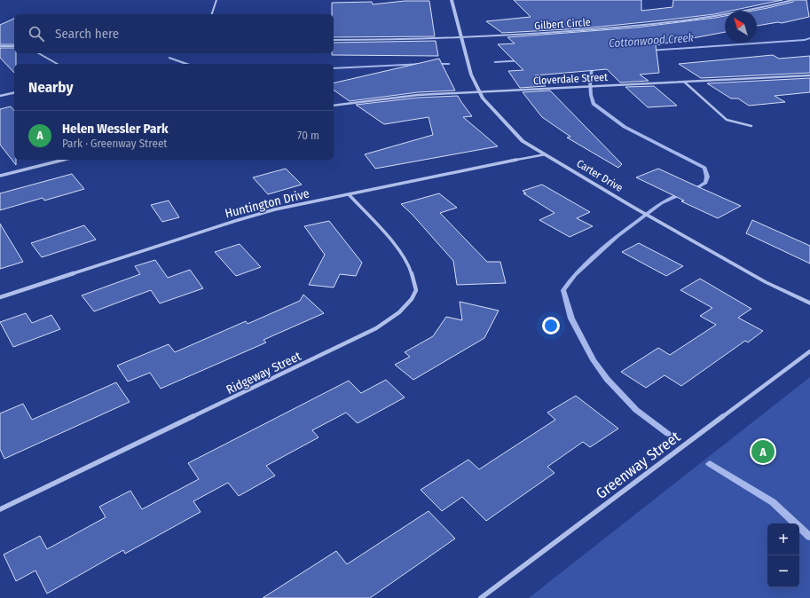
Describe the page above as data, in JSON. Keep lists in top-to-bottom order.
{
  "streets": {
    "street": [
      "Gilbert Circle",
      "Cloverdale Street",
      "Carter Drive",
      "Huntington Drive",
      "Ridgeway Street",
      "Greenway Street"
    ]
  },
  "crossings": [
    ["Gilbert Circle", "Carter Drive"],
    ["Cloverdale Street", "Carter Drive"],
    ["Carter Drive", "Huntington Drive"],
    ["Huntington Drive", "Ridgeway Street"]
  ],
  "water": ["Cottonwood Creek"],
  "north": "top left",
  "page": {
    "search": "Search here",
    "heading": "Nearby",
    "list": [
      {
        "mark": "A",
        "name": "Helen Wessler Park",
        "note": "Park · Greenway Street",
        "value": "70 m"
      }
    ],
    "pins": "A",
    "map_buttons": ["+", "−"]
  }
}
